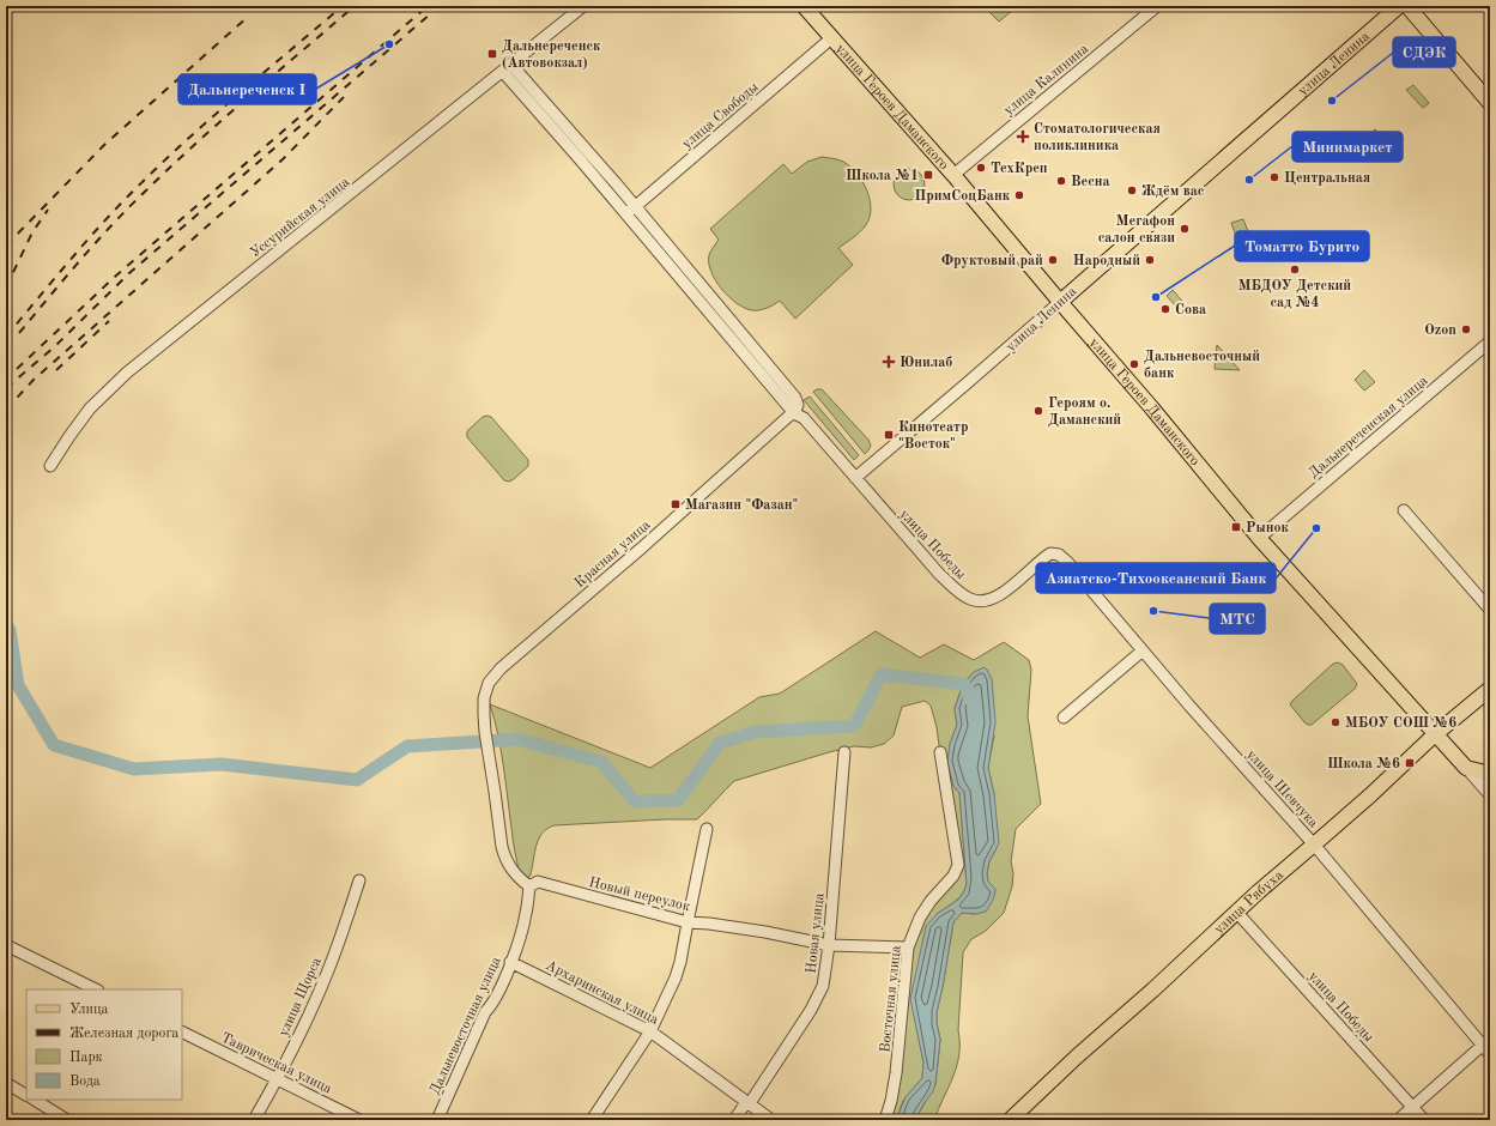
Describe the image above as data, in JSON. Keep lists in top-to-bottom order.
{
  "streets": {
    "main road": ["улица Ленина", "улица Героев Даманского", "улица Рябуха"],
    "street": [
      "улица Калинина",
      "улица Свободы",
      "Уссурийская улица",
      "Дальнереченская улица",
      "улица Победы",
      "Красная улица",
      "улица Шевчука",
      "Новый переулок",
      "Новая улица",
      "Архаринская улица",
      "улица Щорса",
      "Восточная улица",
      "Дальневосточная улица",
      "Таврическая улица"
    ]
  },
  "crossings": [
    ["улица Ленина", "улица Героев Даманского"],
    ["улица Ленина", "улица Победы"],
    ["улица Калинина", "улица Героев Даманского"],
    ["улица Героев Даманского", "улица Свободы"],
    ["улица Героев Даманского", "улица Рябуха"],
    ["улица Свободы", "улица Победы"],
    ["Уссурийская улица", "улица Победы"],
    ["улица Победы", "Красная улица"],
    ["улица Победы", "улица Шевчука"],
    ["улица Победы", "улица Рябуха"],
    ["Красная улица", "Новый переулок"],
    ["Красная улица", "Дальневосточная улица"],
    ["улица Шевчука", "улица Рябуха"],
    ["Новый переулок", "Новая улица"],
    ["Новый переулок", "Восточная улица"],
    ["Новый переулок", "Дальневосточная улица"],
    ["Новая улица", "Архаринская улица"],
    ["Архаринская улица", "Дальневосточная улица"],
    ["улица Щорса", "Таврическая улица"]
  ],
  "places": {
    "other": [
      "Дальнереченск I",
      "СДЭК",
      "ТехКреп",
      "Центральная",
      "Минимаркет",
      "Весна",
      "Ждём вас",
      "ПримСоцБанк",
      "Мегафон салон связи",
      "Фруктовый рай",
      "Народный",
      "МБДОУ Детский сад №4",
      "Томатто Бурито",
      "Сова",
      "Ozon",
      "Дальневосточный банк",
      "Героям о. Даманский",
      "Азиатско-Тихоокеанский Банк",
      "МТС",
      "МБОУ СОШ №6"
    ],
    "transit": [
      "Дальнереченск (Автовокзал)",
      "Школа №1",
      "Кинотеатр \"Восток\"",
      "Магазин \"Фазан\"",
      "Рынок",
      "Школа №6"
    ],
    "health": ["Стоматологическая поликлиника", "Юнилаб"]
  },
  "legend": [
    "Улица",
    "Железная дорога",
    "Парк",
    "Вода"
  ]
}
